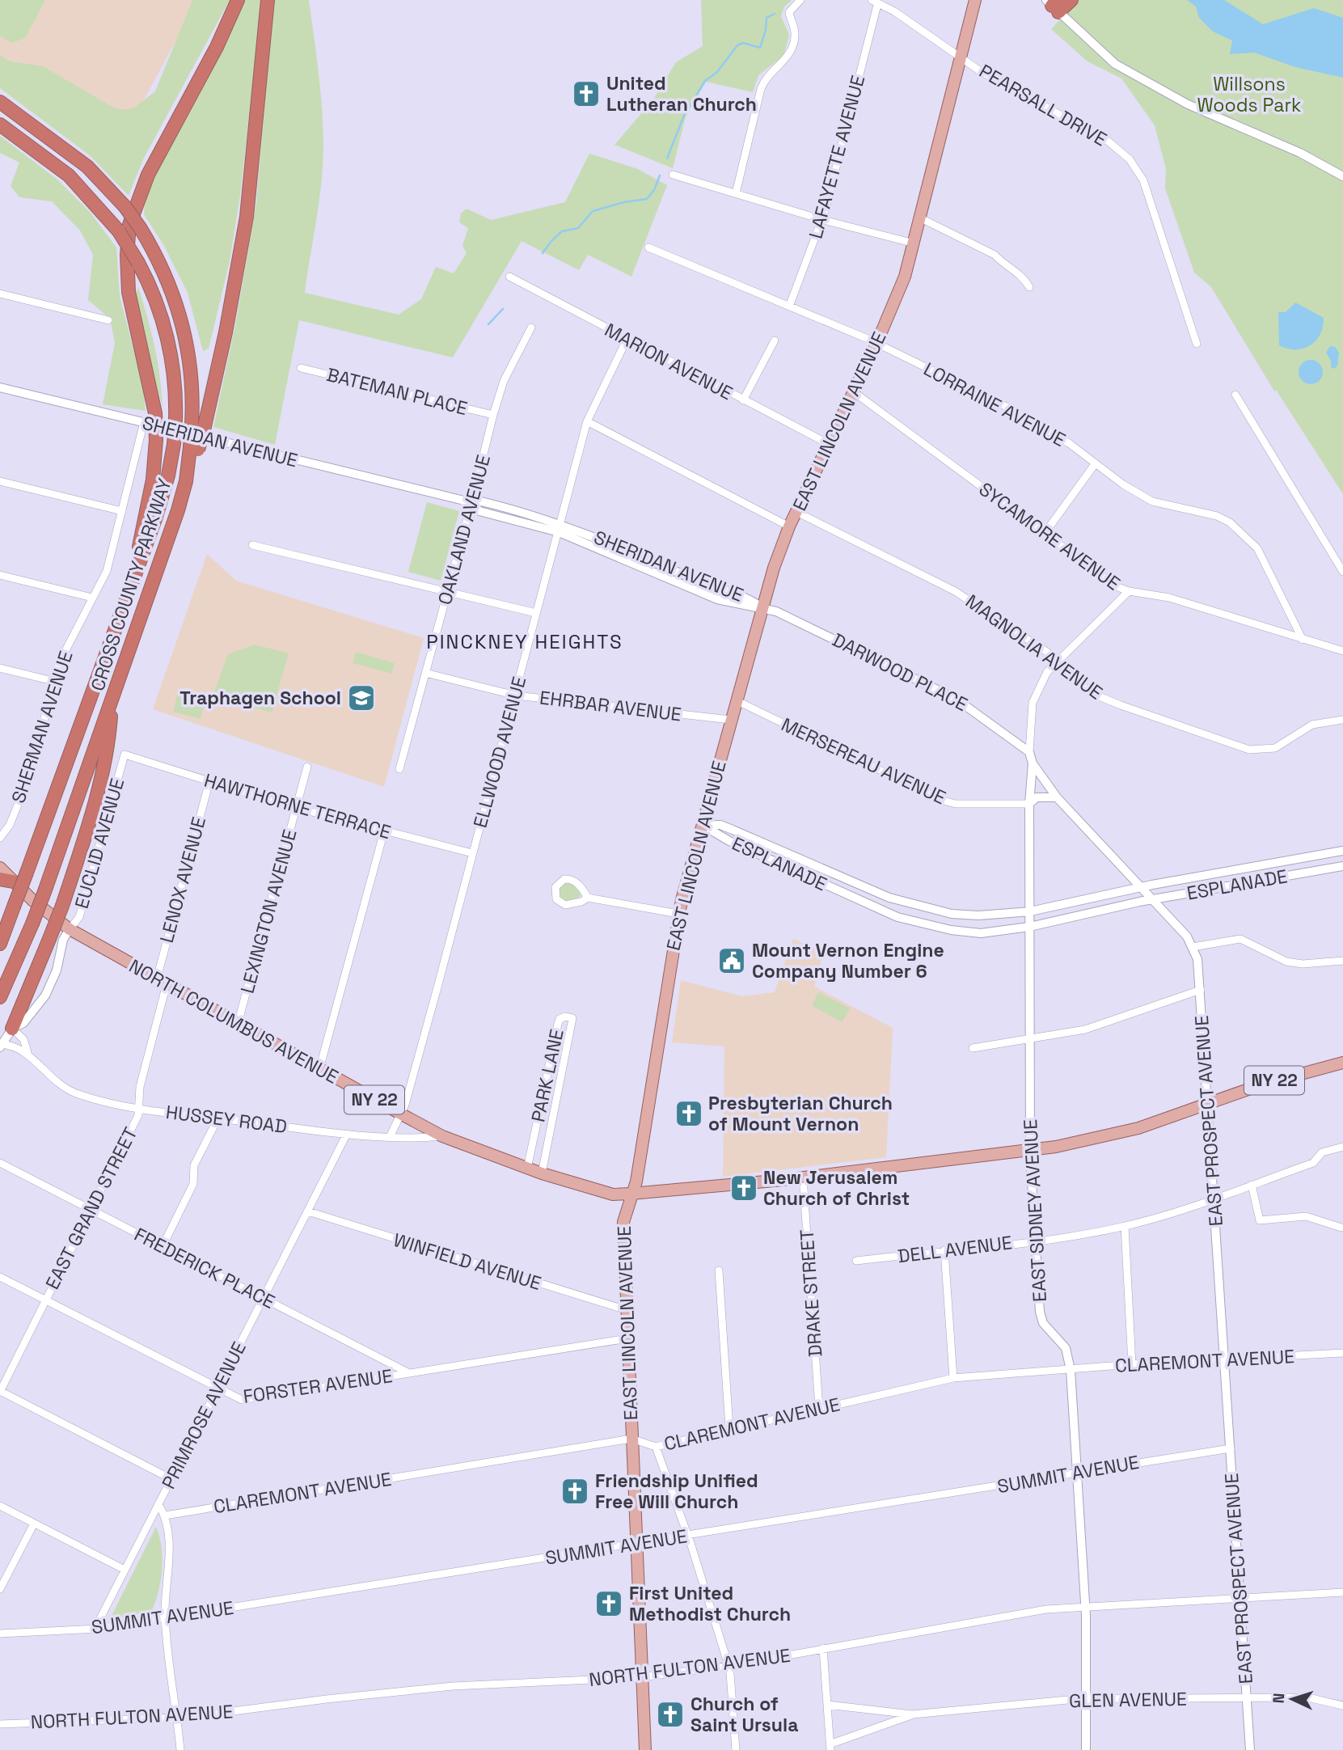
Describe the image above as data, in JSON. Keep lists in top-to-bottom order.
{
  "streets": {
    "highway": ["CROSS COUNTY PARKWAY"],
    "main road": ["EAST LINCOLN AVENUE", "NORTH COLUMBUS AVENUE", "NY 22"],
    "street": [
      "PEARSALL DRIVE",
      "LAFAYETTE AVENUE",
      "MARION AVENUE",
      "BATEMAN PLACE",
      "LORRAINE AVENUE",
      "SHERIDAN AVENUE",
      "OAKLAND AVENUE",
      "SYCAMORE AVENUE",
      "MAGNOLIA AVENUE",
      "DARWOOD PLACE",
      "EHRBAR AVENUE",
      "SHERMAN AVENUE",
      "ELLWOOD AVENUE",
      "MERSEREAU AVENUE",
      "HAWTHORNE TERRACE",
      "EUCLID AVENUE",
      "ESPLANADE",
      "LENOX AVENUE",
      "LEXINGTON AVENUE",
      "PARK LANE",
      "HUSSEY ROAD",
      "EAST PROSPECT AVENUE",
      "EAST GRAND STREET",
      "EAST SIDNEY AVENUE",
      "DELL AVENUE",
      "WINFIELD AVENUE",
      "FREDERICK PLACE",
      "DRAKE STREET",
      "CLAREMONT AVENUE",
      "FORSTER AVENUE",
      "PRIMROSE AVENUE",
      "SUMMIT AVENUE",
      "NORTH FULTON AVENUE",
      "GLEN AVENUE"
    ]
  },
  "crossings": [
    ["PEARSALL DRIVE", "LAFAYETTE AVENUE"],
    ["PEARSALL DRIVE", "EAST LINCOLN AVENUE"],
    ["LAFAYETTE AVENUE", "LORRAINE AVENUE"],
    ["MARION AVENUE", "EAST LINCOLN AVENUE"],
    ["MARION AVENUE", "ELLWOOD AVENUE"],
    ["BATEMAN PLACE", "OAKLAND AVENUE"],
    ["LORRAINE AVENUE", "EAST LINCOLN AVENUE"],
    ["LORRAINE AVENUE", "SYCAMORE AVENUE"],
    ["EAST LINCOLN AVENUE", "SHERIDAN AVENUE"],
    ["EAST LINCOLN AVENUE", "SYCAMORE AVENUE"],
    ["EAST LINCOLN AVENUE", "MAGNOLIA AVENUE"],
    ["EAST LINCOLN AVENUE", "DARWOOD PLACE"],
    ["EAST LINCOLN AVENUE", "EHRBAR AVENUE"],
    ["EAST LINCOLN AVENUE", "MERSEREAU AVENUE"],
    ["EAST LINCOLN AVENUE", "ESPLANADE"],
    ["EAST LINCOLN AVENUE", "NORTH COLUMBUS AVENUE"],
    ["EAST LINCOLN AVENUE", "WINFIELD AVENUE"],
    ["EAST LINCOLN AVENUE", "CLAREMONT AVENUE"],
    ["EAST LINCOLN AVENUE", "FORSTER AVENUE"],
    ["EAST LINCOLN AVENUE", "SUMMIT AVENUE"],
    ["EAST LINCOLN AVENUE", "NORTH FULTON AVENUE"],
    ["SHERIDAN AVENUE", "OAKLAND AVENUE"],
    ["SHERIDAN AVENUE", "DARWOOD PLACE"],
    ["SHERIDAN AVENUE", "SHERMAN AVENUE"],
    ["SHERIDAN AVENUE", "ELLWOOD AVENUE"],
    ["OAKLAND AVENUE", "EHRBAR AVENUE"],
    ["SYCAMORE AVENUE", "EAST PROSPECT AVENUE"],
    ["MAGNOLIA AVENUE", "EAST PROSPECT AVENUE"],
    ["DARWOOD PLACE", "EAST PROSPECT AVENUE"],
    ["EHRBAR AVENUE", "ELLWOOD AVENUE"],
    ["ELLWOOD AVENUE", "HAWTHORNE TERRACE"],
    ["ELLWOOD AVENUE", "NORTH COLUMBUS AVENUE"],
    ["ELLWOOD AVENUE", "HUSSEY ROAD"],
    ["MERSEREAU AVENUE", "EAST SIDNEY AVENUE"],
    ["HAWTHORNE TERRACE", "EUCLID AVENUE"],
    ["HAWTHORNE TERRACE", "LENOX AVENUE"],
    ["HAWTHORNE TERRACE", "LEXINGTON AVENUE"],
    ["EUCLID AVENUE", "NORTH COLUMBUS AVENUE"],
    ["ESPLANADE", "EAST PROSPECT AVENUE"],
    ["ESPLANADE", "EAST SIDNEY AVENUE"],
    ["LENOX AVENUE", "NORTH COLUMBUS AVENUE"],
    ["LENOX AVENUE", "EAST GRAND STREET"],
    ["LEXINGTON AVENUE", "NORTH COLUMBUS AVENUE"],
    ["NORTH COLUMBUS AVENUE", "PARK LANE"],
    ["NORTH COLUMBUS AVENUE", "HUSSEY ROAD"],
    ["NORTH COLUMBUS AVENUE", "EAST PROSPECT AVENUE"],
    ["NORTH COLUMBUS AVENUE", "EAST GRAND STREET"],
    ["NORTH COLUMBUS AVENUE", "EAST SIDNEY AVENUE"],
    ["NORTH COLUMBUS AVENUE", "DRAKE STREET"],
    ["HUSSEY ROAD", "EAST GRAND STREET"],
    ["HUSSEY ROAD", "PRIMROSE AVENUE"],
    ["EAST PROSPECT AVENUE", "EAST SIDNEY AVENUE"],
    ["EAST PROSPECT AVENUE", "DELL AVENUE"],
    ["EAST PROSPECT AVENUE", "CLAREMONT AVENUE"],
    ["EAST PROSPECT AVENUE", "SUMMIT AVENUE"],
    ["EAST PROSPECT AVENUE", "NORTH FULTON AVENUE"],
    ["EAST PROSPECT AVENUE", "GLEN AVENUE"],
    ["EAST GRAND STREET", "FREDERICK PLACE"],
    ["EAST GRAND STREET", "FORSTER AVENUE"],
    ["EAST SIDNEY AVENUE", "DELL AVENUE"],
    ["EAST SIDNEY AVENUE", "CLAREMONT AVENUE"],
    ["EAST SIDNEY AVENUE", "SUMMIT AVENUE"],
    ["EAST SIDNEY AVENUE", "NORTH FULTON AVENUE"],
    ["EAST SIDNEY AVENUE", "GLEN AVENUE"],
    ["WINFIELD AVENUE", "PRIMROSE AVENUE"],
    ["FREDERICK PLACE", "FORSTER AVENUE"],
    ["FREDERICK PLACE", "PRIMROSE AVENUE"],
    ["DRAKE STREET", "CLAREMONT AVENUE"],
    ["CLAREMONT AVENUE", "PRIMROSE AVENUE"],
    ["FORSTER AVENUE", "PRIMROSE AVENUE"],
    ["PRIMROSE AVENUE", "SUMMIT AVENUE"],
    ["PRIMROSE AVENUE", "NORTH FULTON AVENUE"]
  ],
  "districts": ["PINCKNEY HEIGHTS"],
  "parks": ["Willsons Woods Park"],
  "places": {
    "church": [
      "United Lutheran Church",
      "Presbyterian Church of Mount Vernon",
      "New Jerusalem Church of Christ",
      "Friendship Unified Free Will Church",
      "First United Methodist Church",
      "Church of Saint Ursula"
    ],
    "school or university": ["Traphagen School"],
    "public building": ["Mount Vernon Engine Company Number 6"]
  },
  "north": "left"
}
